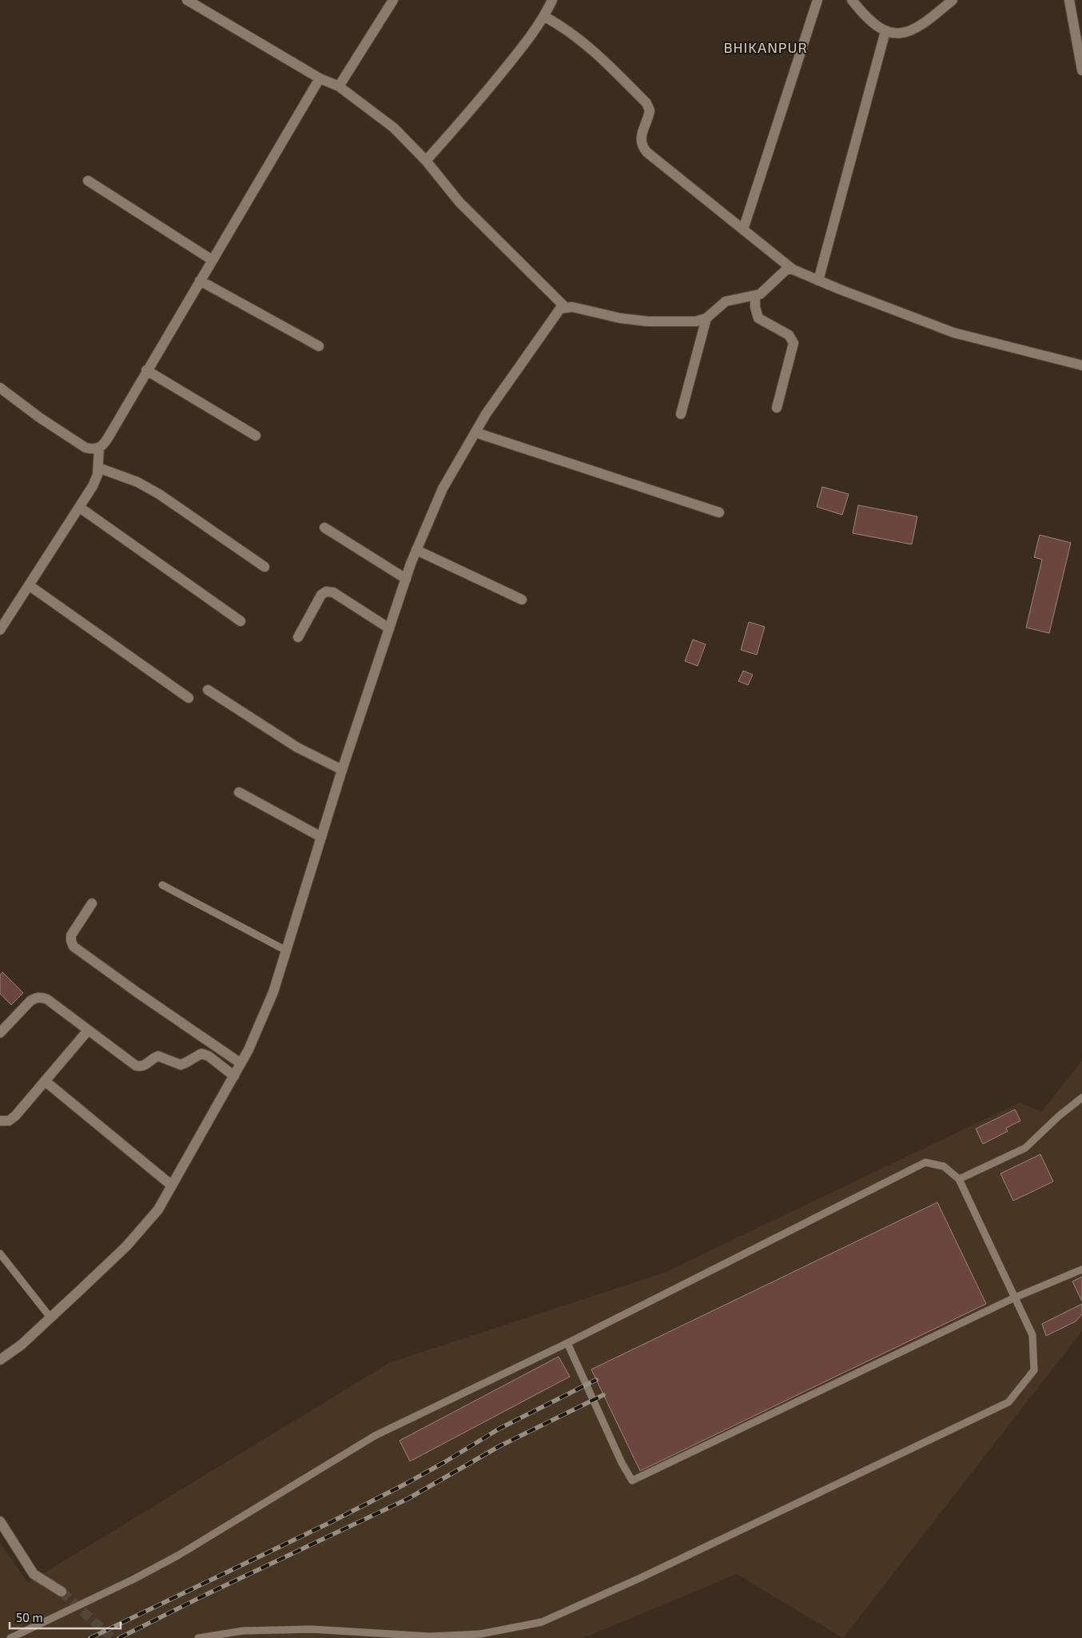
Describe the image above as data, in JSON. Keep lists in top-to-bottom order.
{
  "districts": ["BHIKANPUR"],
  "scale_bar": "50 m"
}
